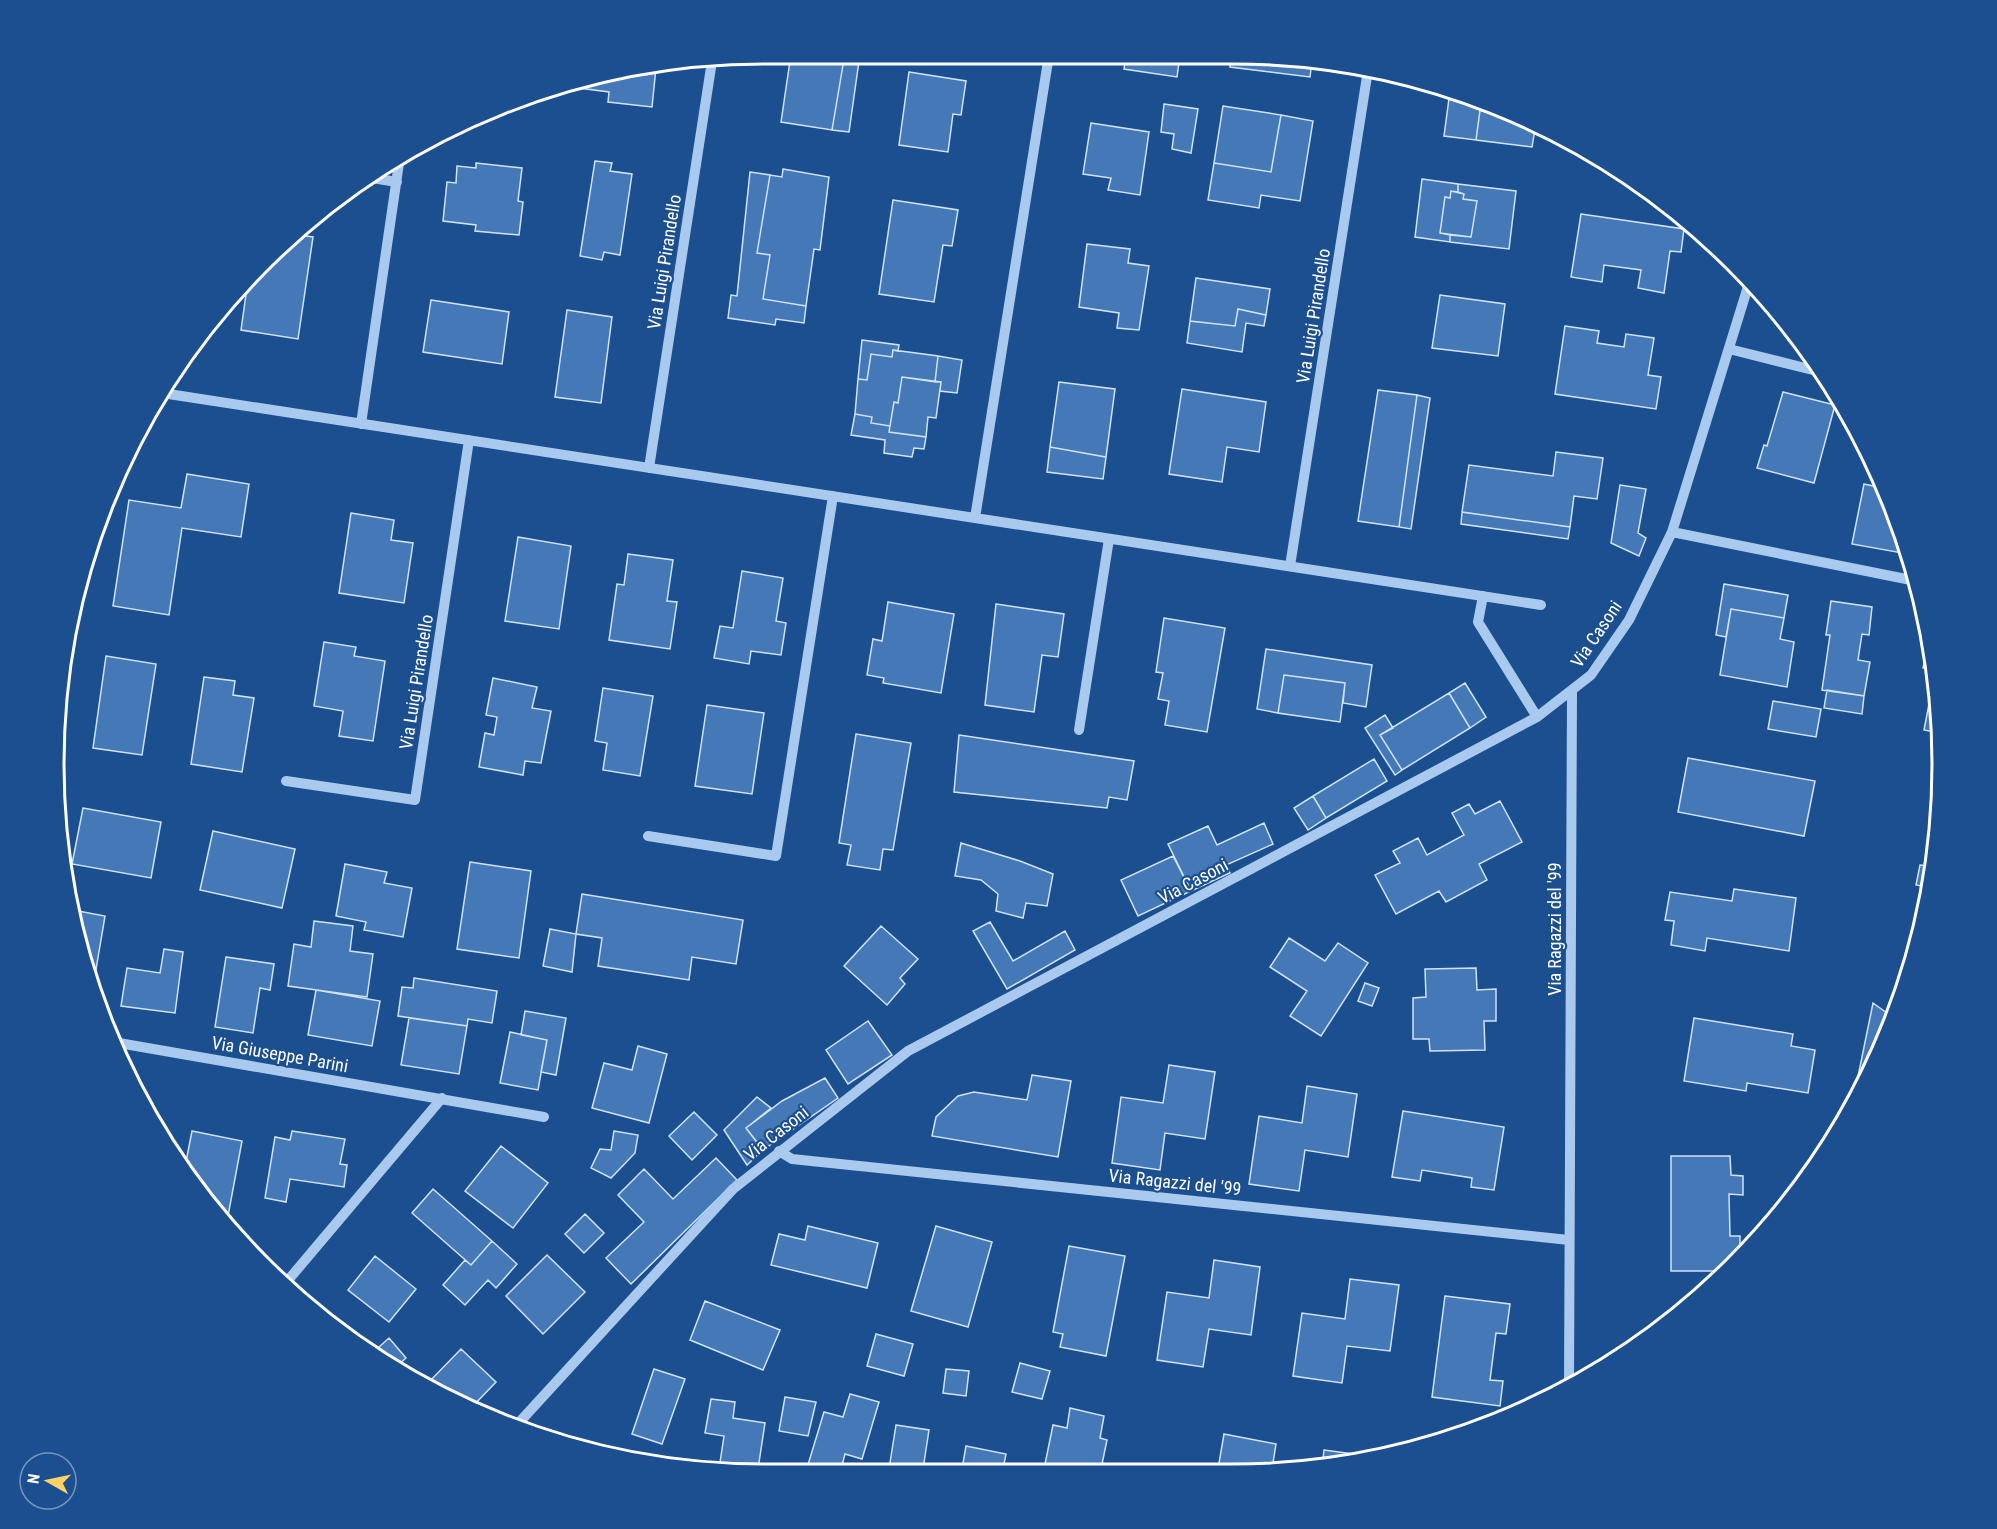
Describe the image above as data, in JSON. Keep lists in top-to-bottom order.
{
  "streets": {
    "street": [
      "Via Luigi Pirandello",
      "Via Casoni",
      "Via Ragazzi del '99",
      "Via Giuseppe Parini"
    ]
  },
  "crossings": [
    ["Via Casoni", "Via Ragazzi del '99"]
  ],
  "north": "left"
}
